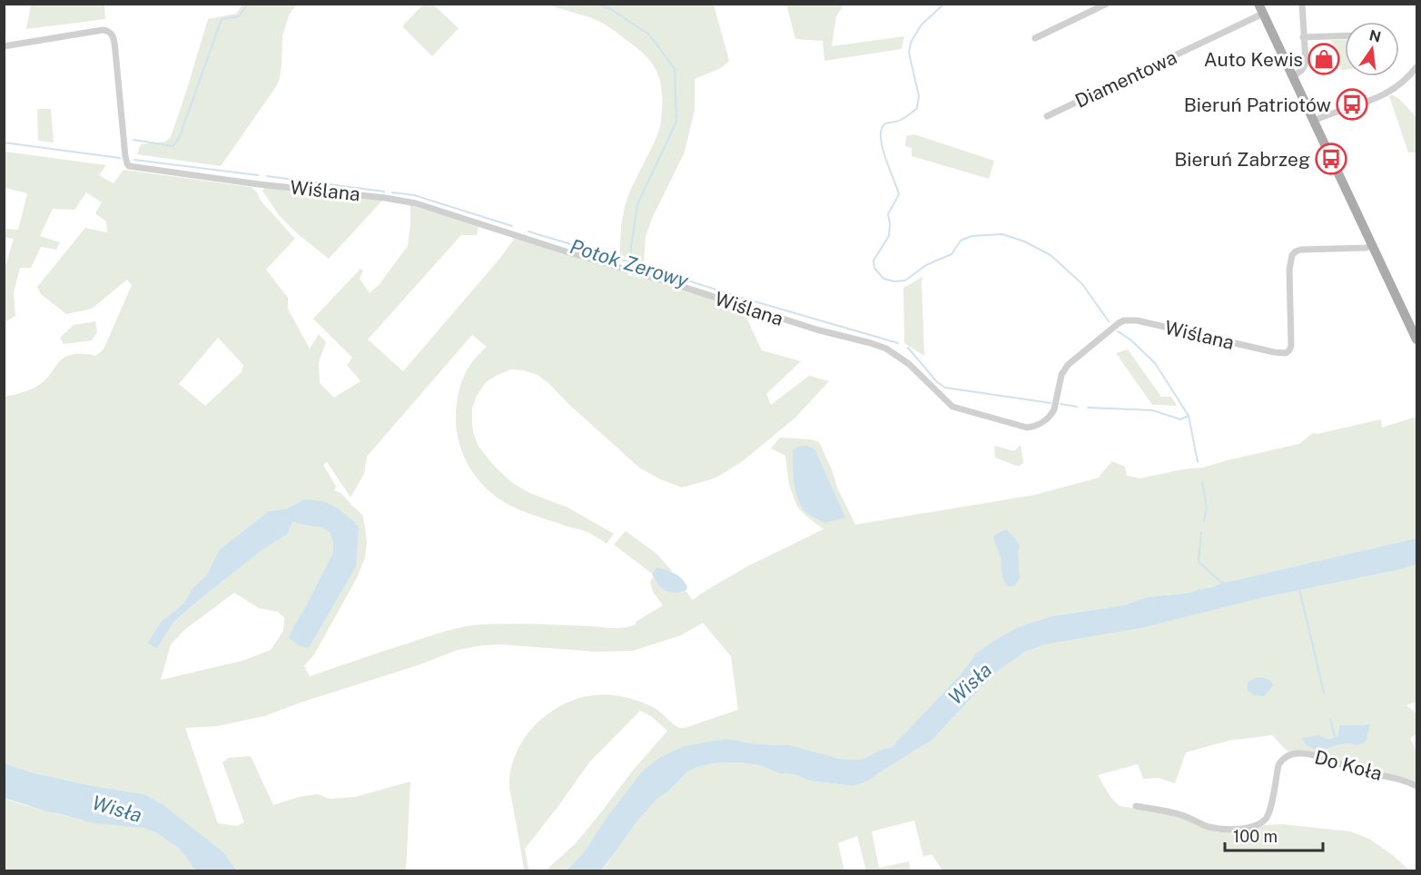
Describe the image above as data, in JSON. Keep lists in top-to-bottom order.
{
  "streets": {
    "street": ["Diamentowa", "Wiślana", "Do Koła"]
  },
  "water": ["Potok Zerowy", "Wisła"],
  "places": {
    "shop": ["Auto Kewis"],
    "bus stop": ["Bieruń Patriotów", "Bieruń Zabrzeg"]
  },
  "scale_bar": "100 m",
  "north": "top"
}
